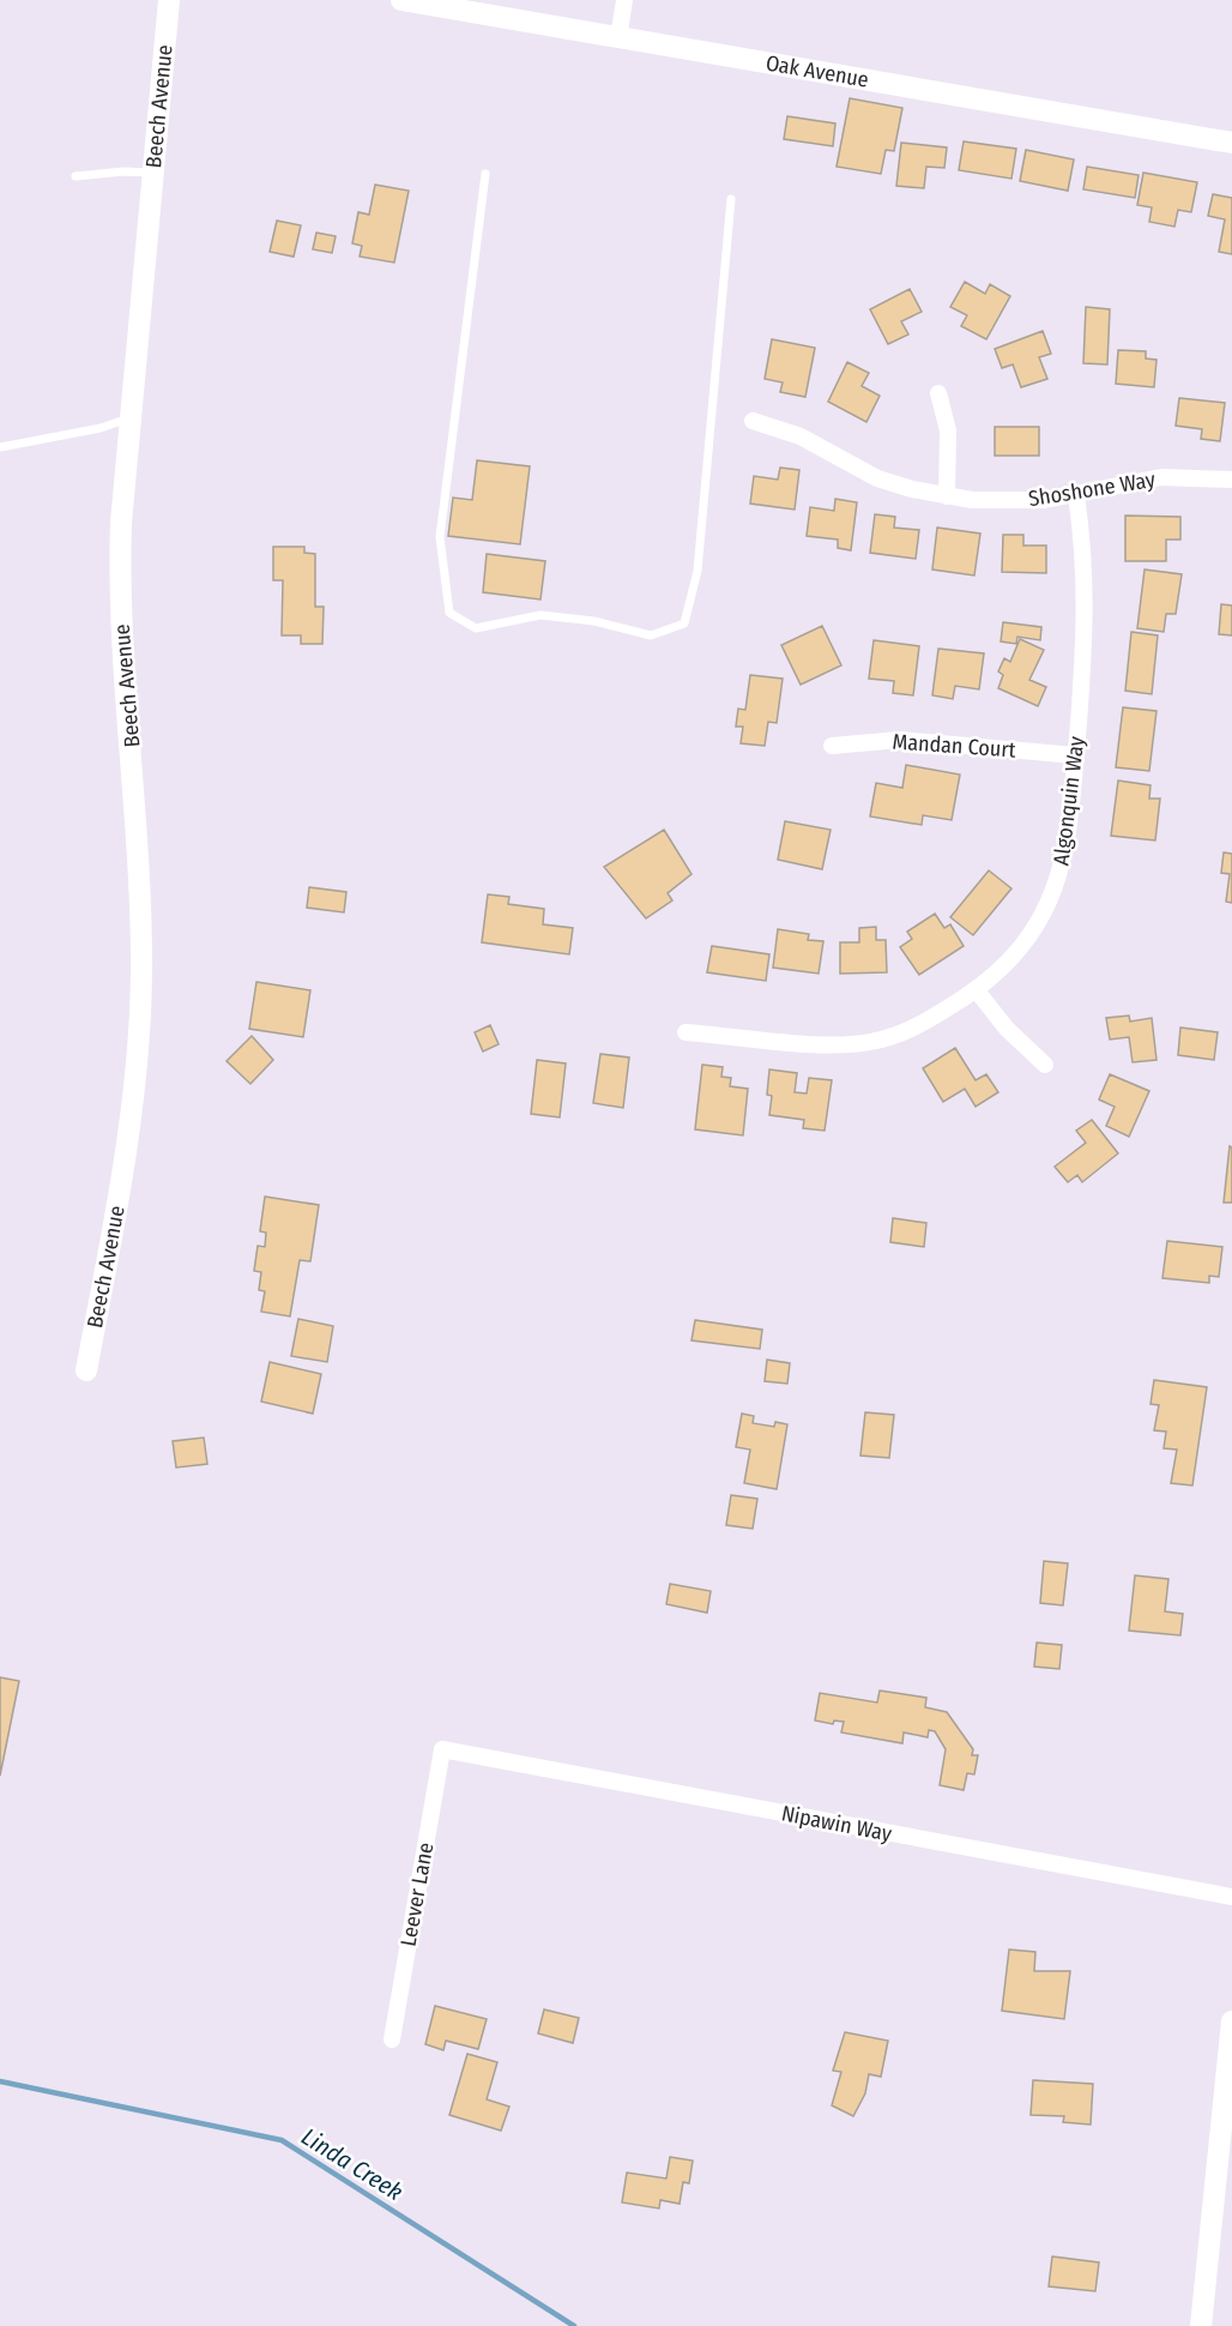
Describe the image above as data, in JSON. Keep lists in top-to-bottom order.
{
  "streets": {
    "street": [
      "Oak Avenue",
      "Beech Avenue",
      "Shoshone Way",
      "Mandan Court",
      "Algonquin Way",
      "Nipawin Way",
      "Leever Lane"
    ]
  },
  "crossings": [
    ["Shoshone Way", "Algonquin Way"],
    ["Mandan Court", "Algonquin Way"],
    ["Nipawin Way", "Leever Lane"]
  ],
  "water": ["Linda Creek"]
}
